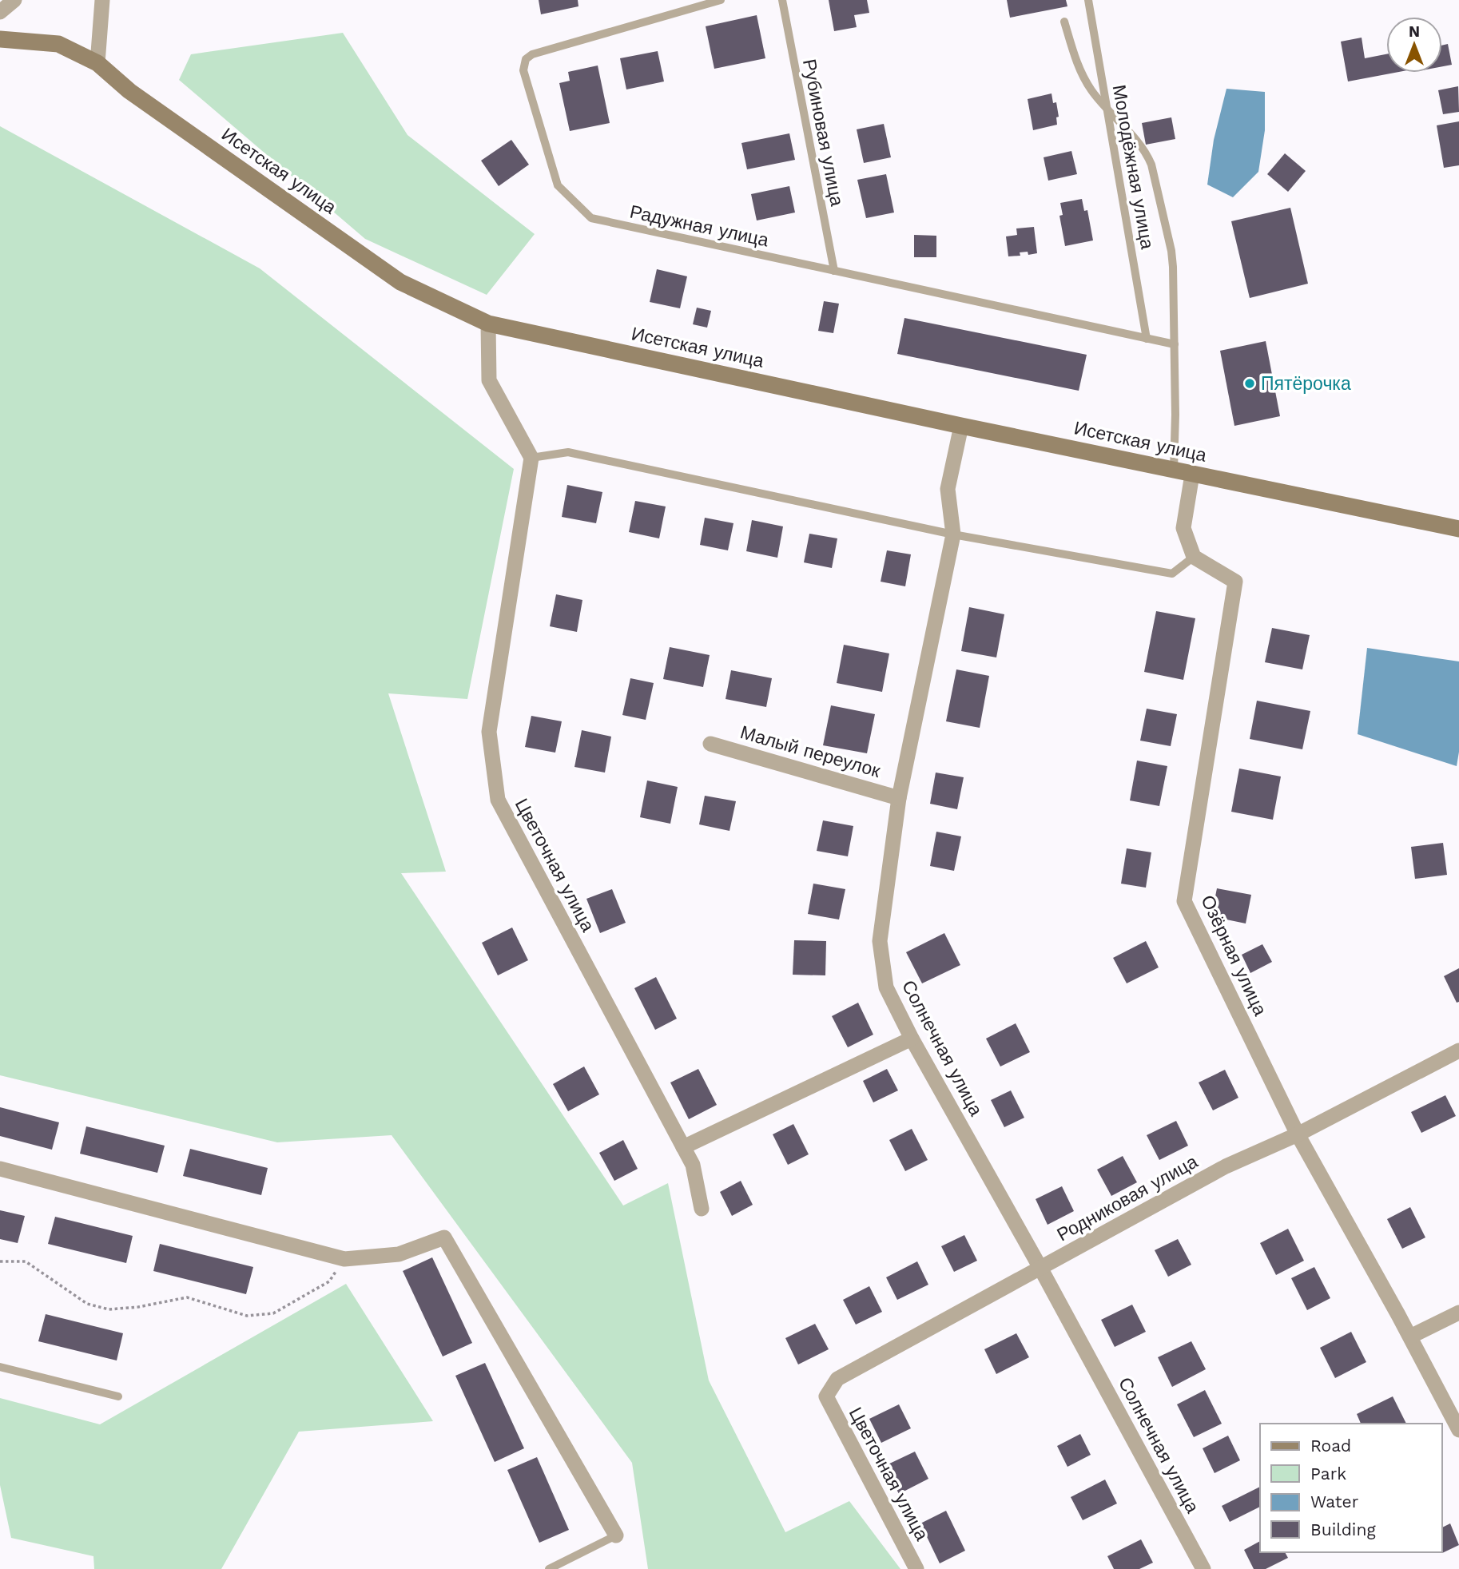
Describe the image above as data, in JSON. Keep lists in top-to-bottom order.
{
  "streets": {
    "main road": ["Исетская улица"],
    "street": [
      "Малый переулок",
      "Цветочная улица",
      "Озёрная улица",
      "Солнечная улица",
      "Родниковая улица"
    ],
    "lane": ["Рубиновая улица", "Молодёжная улица", "Радужная улица"]
  },
  "crossings": [
    ["Рубиновая улица", "Радужная улица"],
    ["Молодёжная улица", "Радужная улица"],
    ["Исетская улица", "Солнечная улица"],
    ["Малый переулок", "Солнечная улица"],
    ["Цветочная улица", "Родниковая улица"],
    ["Озёрная улица", "Родниковая улица"],
    ["Солнечная улица", "Родниковая улица"]
  ],
  "places": ["Пятёрочка"],
  "legend": [
    "Road",
    "Park",
    "Water",
    "Building"
  ],
  "north": "top"
}
